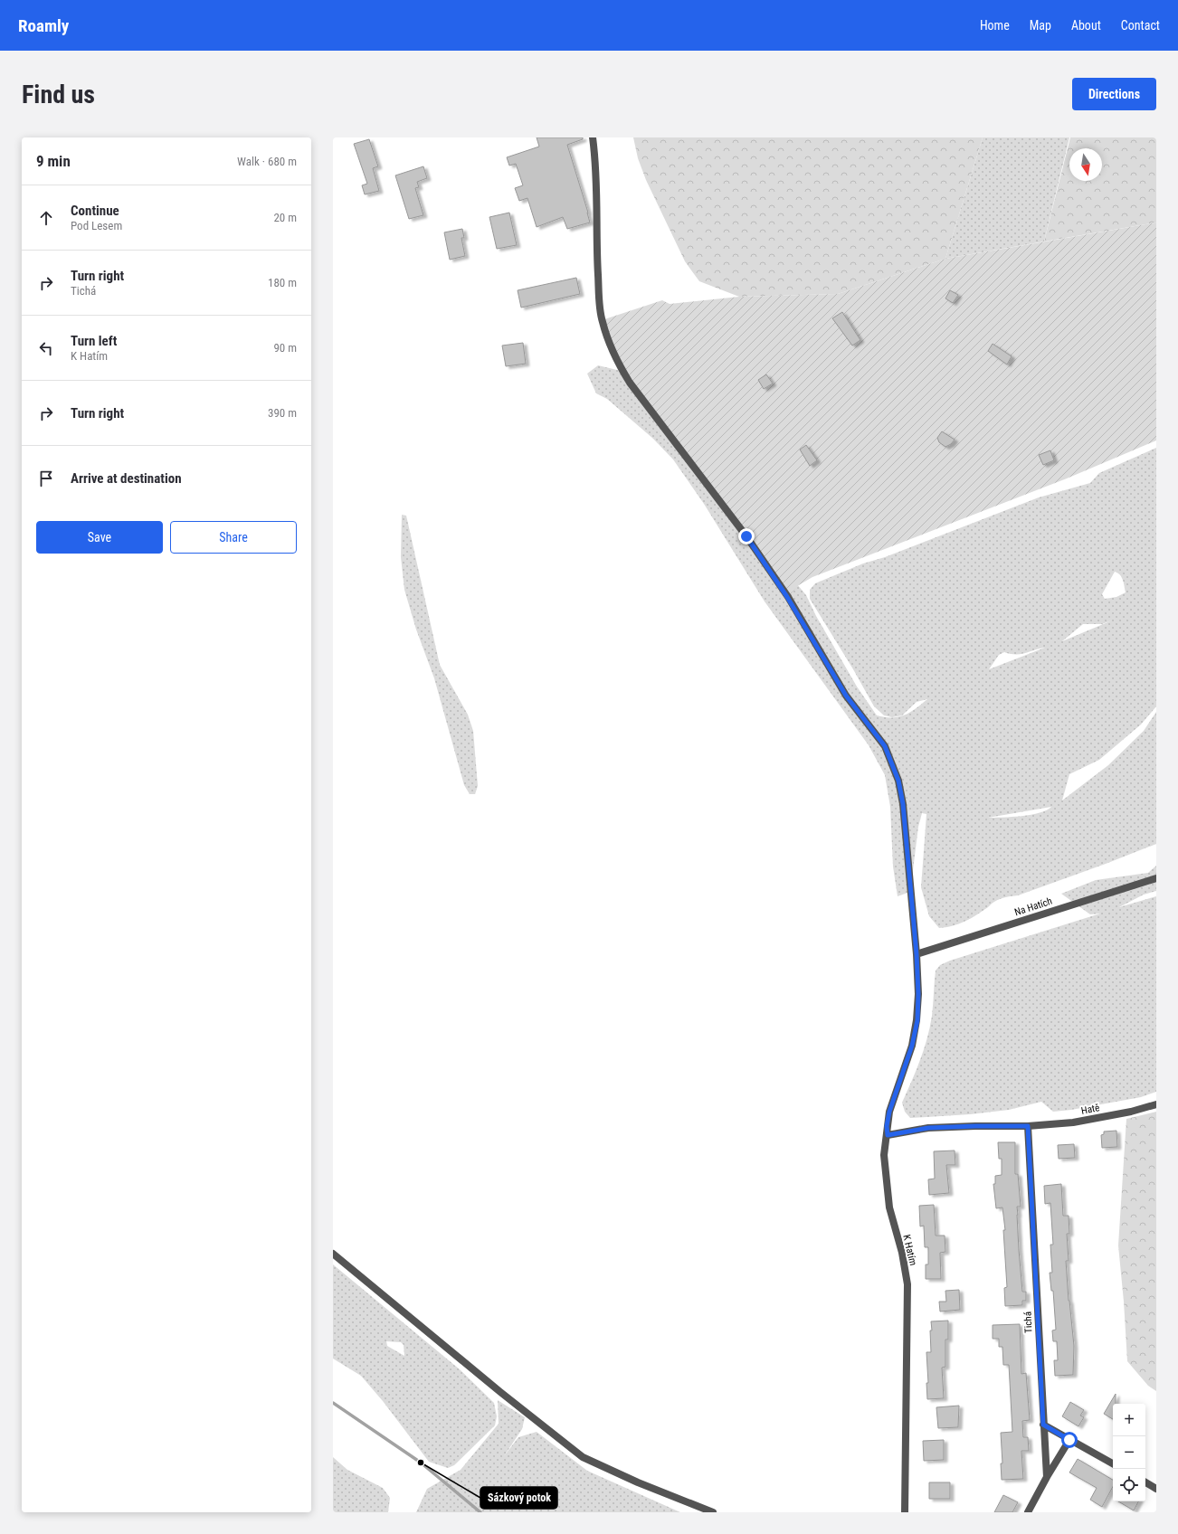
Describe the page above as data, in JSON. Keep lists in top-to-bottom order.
{
  "streets": {
    "street": [
      "Na Hatích",
      "Hatě",
      "K Hatím",
      "Tichá"
    ]
  },
  "crossings": [
    ["Na Hatích", "K Hatím"],
    ["Hatě", "Tichá"]
  ],
  "places": ["Sázkový potok"],
  "north": "bottom",
  "page": {
    "header": "Roamly",
    "nav": [
      "Home",
      "Map",
      "About",
      "Contact"
    ],
    "buttons": [
      "Directions",
      ["Save", "Share"]
    ],
    "title": "Find us",
    "heading": ["9 min", "Walk · 680 m"],
    "list": [
      ["Continue", "Pod Lesem", "20 m"],
      ["Turn right", "Tichá", "180 m"],
      ["Turn left", "K Hatím", "90 m"],
      ["Turn right", "390 m"],
      "Arrive at destination"
    ],
    "map_buttons": ["+", "−"]
  }
}
